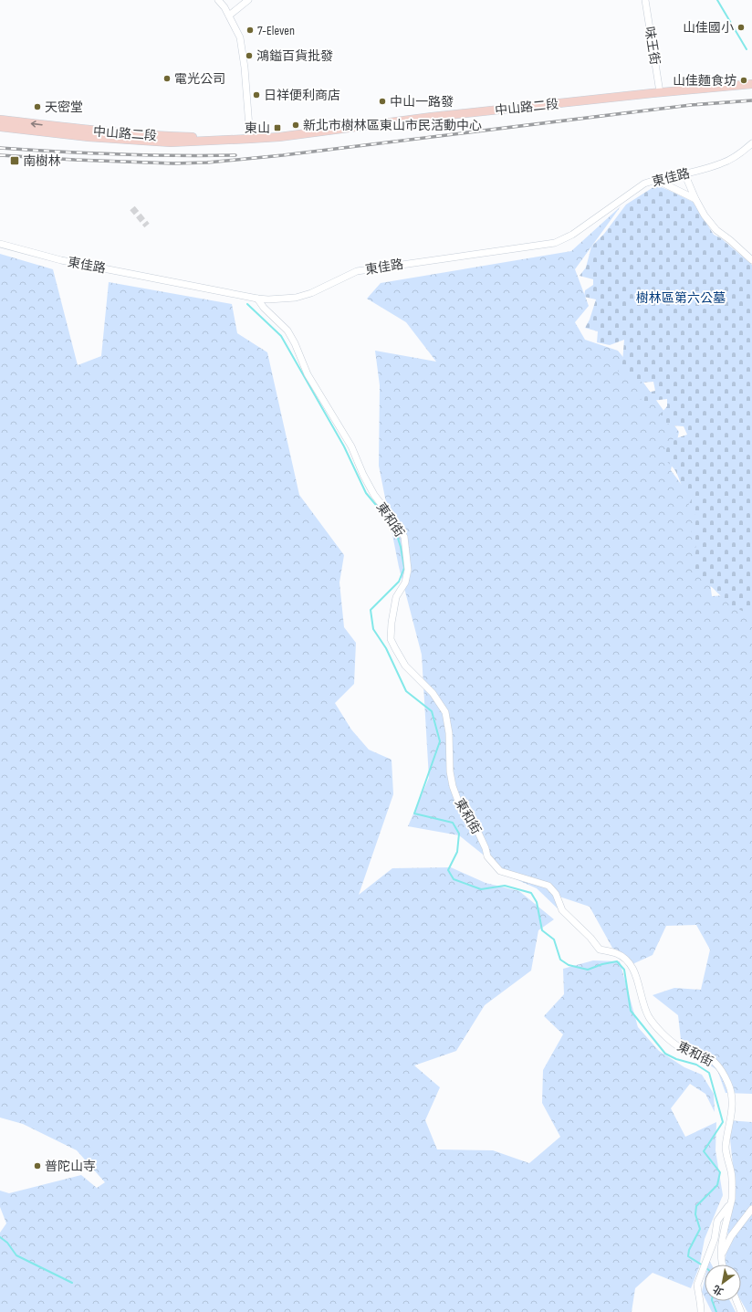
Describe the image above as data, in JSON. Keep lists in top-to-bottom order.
{
  "streets": {
    "main road": ["中山路二段"],
    "street": ["味王街", "東佳路", "東和街"]
  },
  "crossings": [
    ["味王街", "中山路二段"],
    ["東佳路", "東和街"]
  ],
  "parks": ["樹林區第六公墓"],
  "places": {
    "other": [
      "山佳國小",
      "7-Eleven",
      "鴻鎰百貨批發",
      "電光公司",
      "山佳麵食坊",
      "日祥便利商店",
      "中山一路發",
      "天密堂",
      "新北市樹林區東山市民活動中心",
      "普陀山寺"
    ],
    "transit": ["東山", "南樹林"]
  },
  "north": "bottom left"
}
